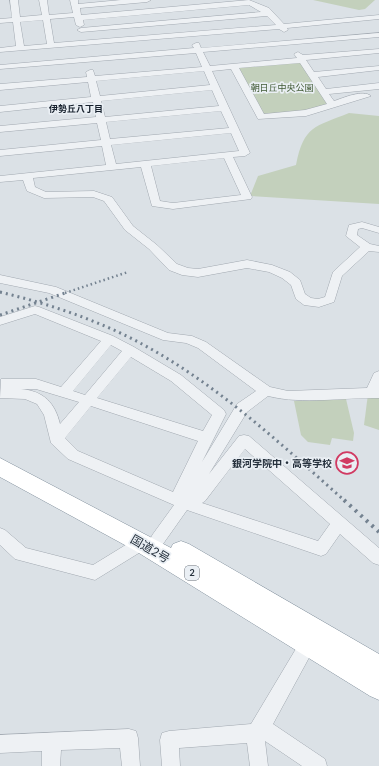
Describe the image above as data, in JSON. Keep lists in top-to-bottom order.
{
  "streets": {
    "highway": ["国道2号", "2"]
  },
  "districts": ["伊勢丘八丁目"],
  "parks": ["朝日丘中央公園"],
  "places": {
    "school or university": ["銀河学院中・高等学校"]
  }
}
